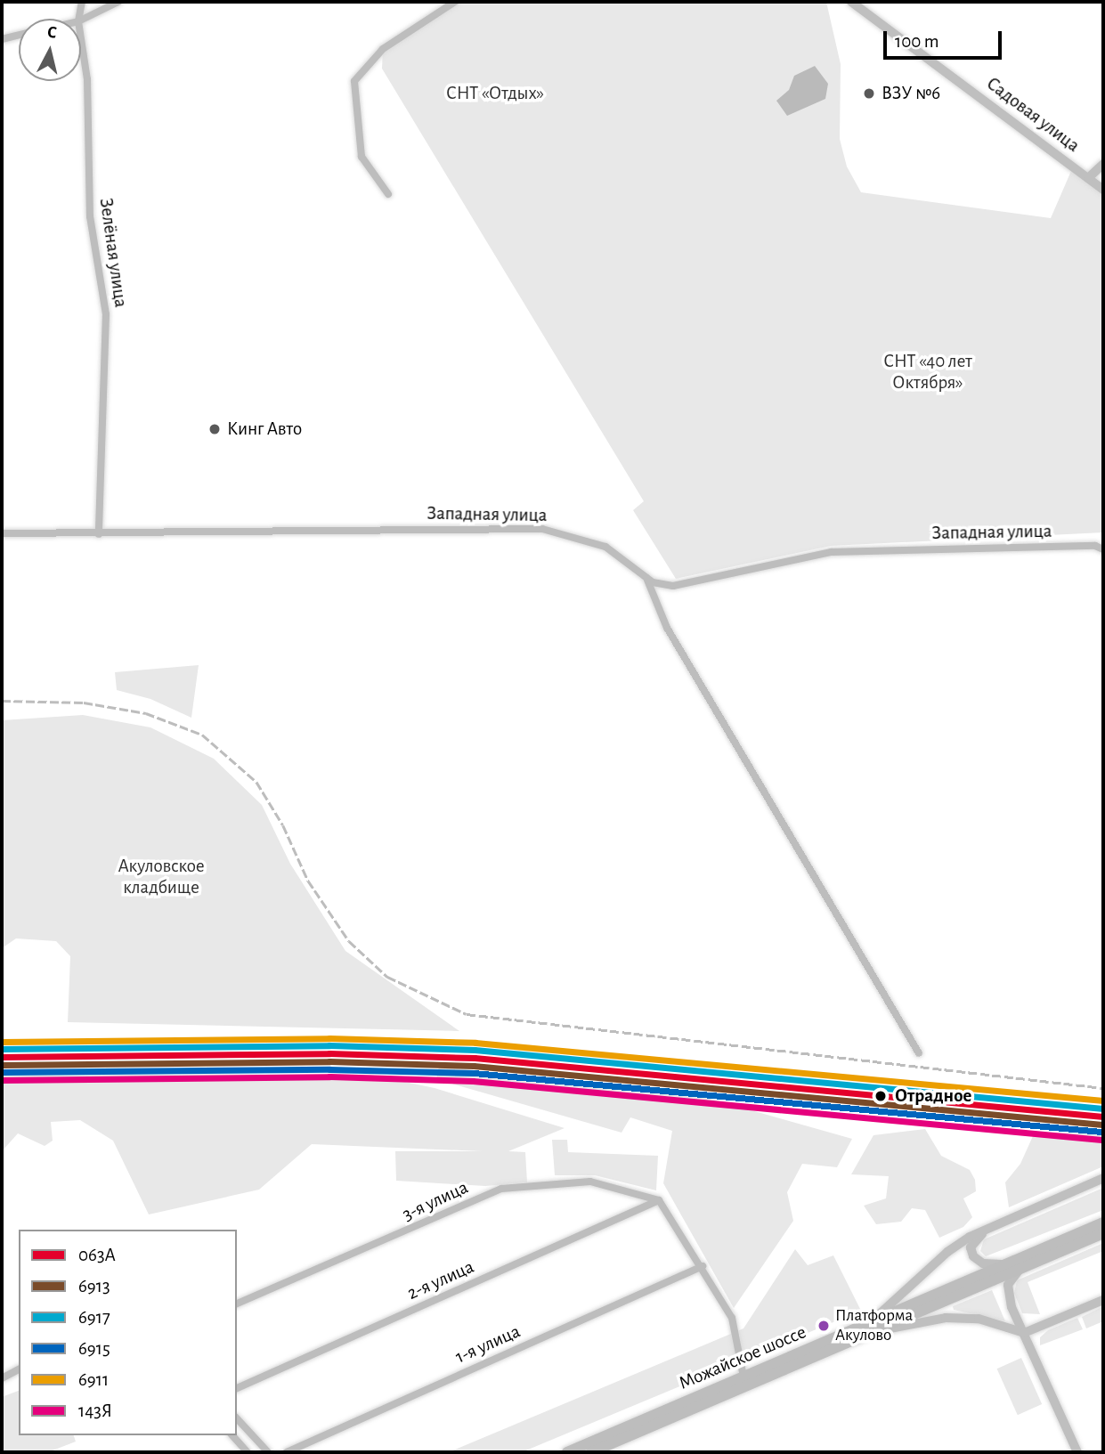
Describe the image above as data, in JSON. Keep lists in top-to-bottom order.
{
  "streets": {
    "main road": ["Можайское шоссе"],
    "street": [
      "Садовая улица",
      "Зелёная улица",
      "Западная улица",
      "3-я улица",
      "2-я улица",
      "1-я улица"
    ]
  },
  "crossings": [
    ["Зелёная улица", "Западная улица"],
    ["3-я улица", "2-я улица"]
  ],
  "parks": ["СНТ «Отдых»", "СНТ «40 лет Октября»", "Акуловское кладбище"],
  "places": [
    "ВЗУ №6",
    "Кинг Авто",
    "Отрадное",
    "Платформа Акулово"
  ],
  "lines": [
    "transit line 6911",
    "transit line 6917",
    "transit line 063А",
    "transit line 6913",
    "transit line 6915",
    "transit line 143Я"
  ],
  "legend": [
    "063А",
    "6913",
    "6917",
    "6915",
    "6911",
    "143Я"
  ],
  "scale_bar": "100 m",
  "north": "top"
}
